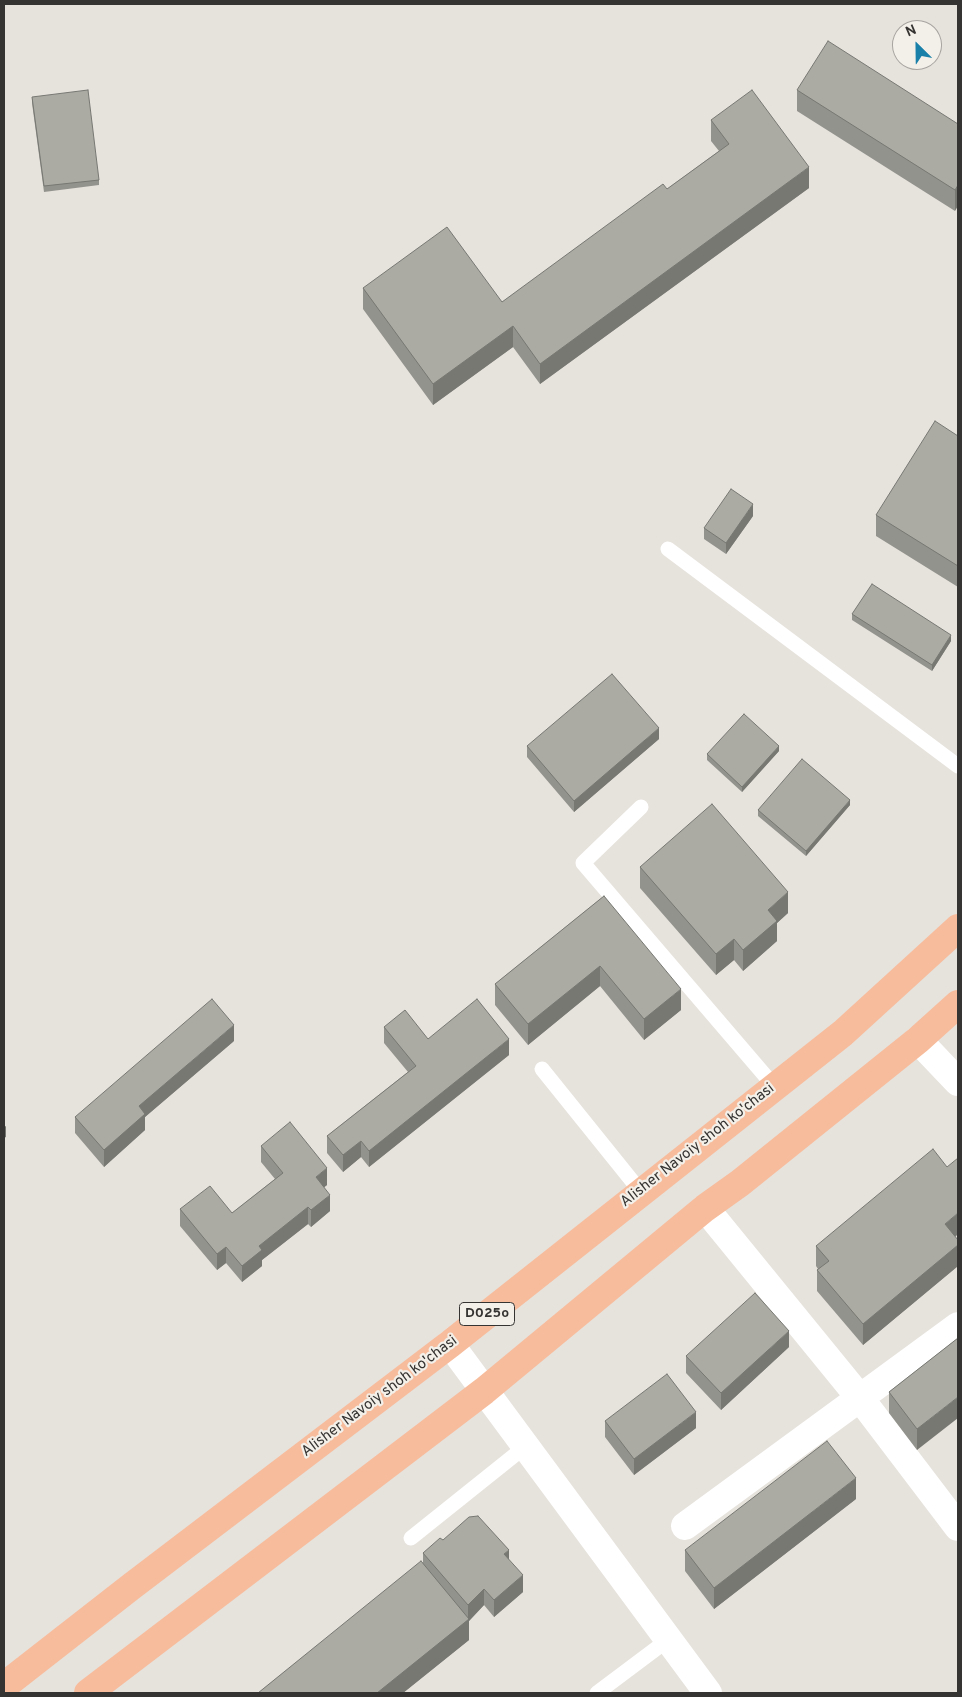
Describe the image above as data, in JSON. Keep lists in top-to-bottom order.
{
  "streets": {
    "main road": ["Alisher Navoiy shoh ko'chasi", "D025o"]
  },
  "north": "top left"
}
